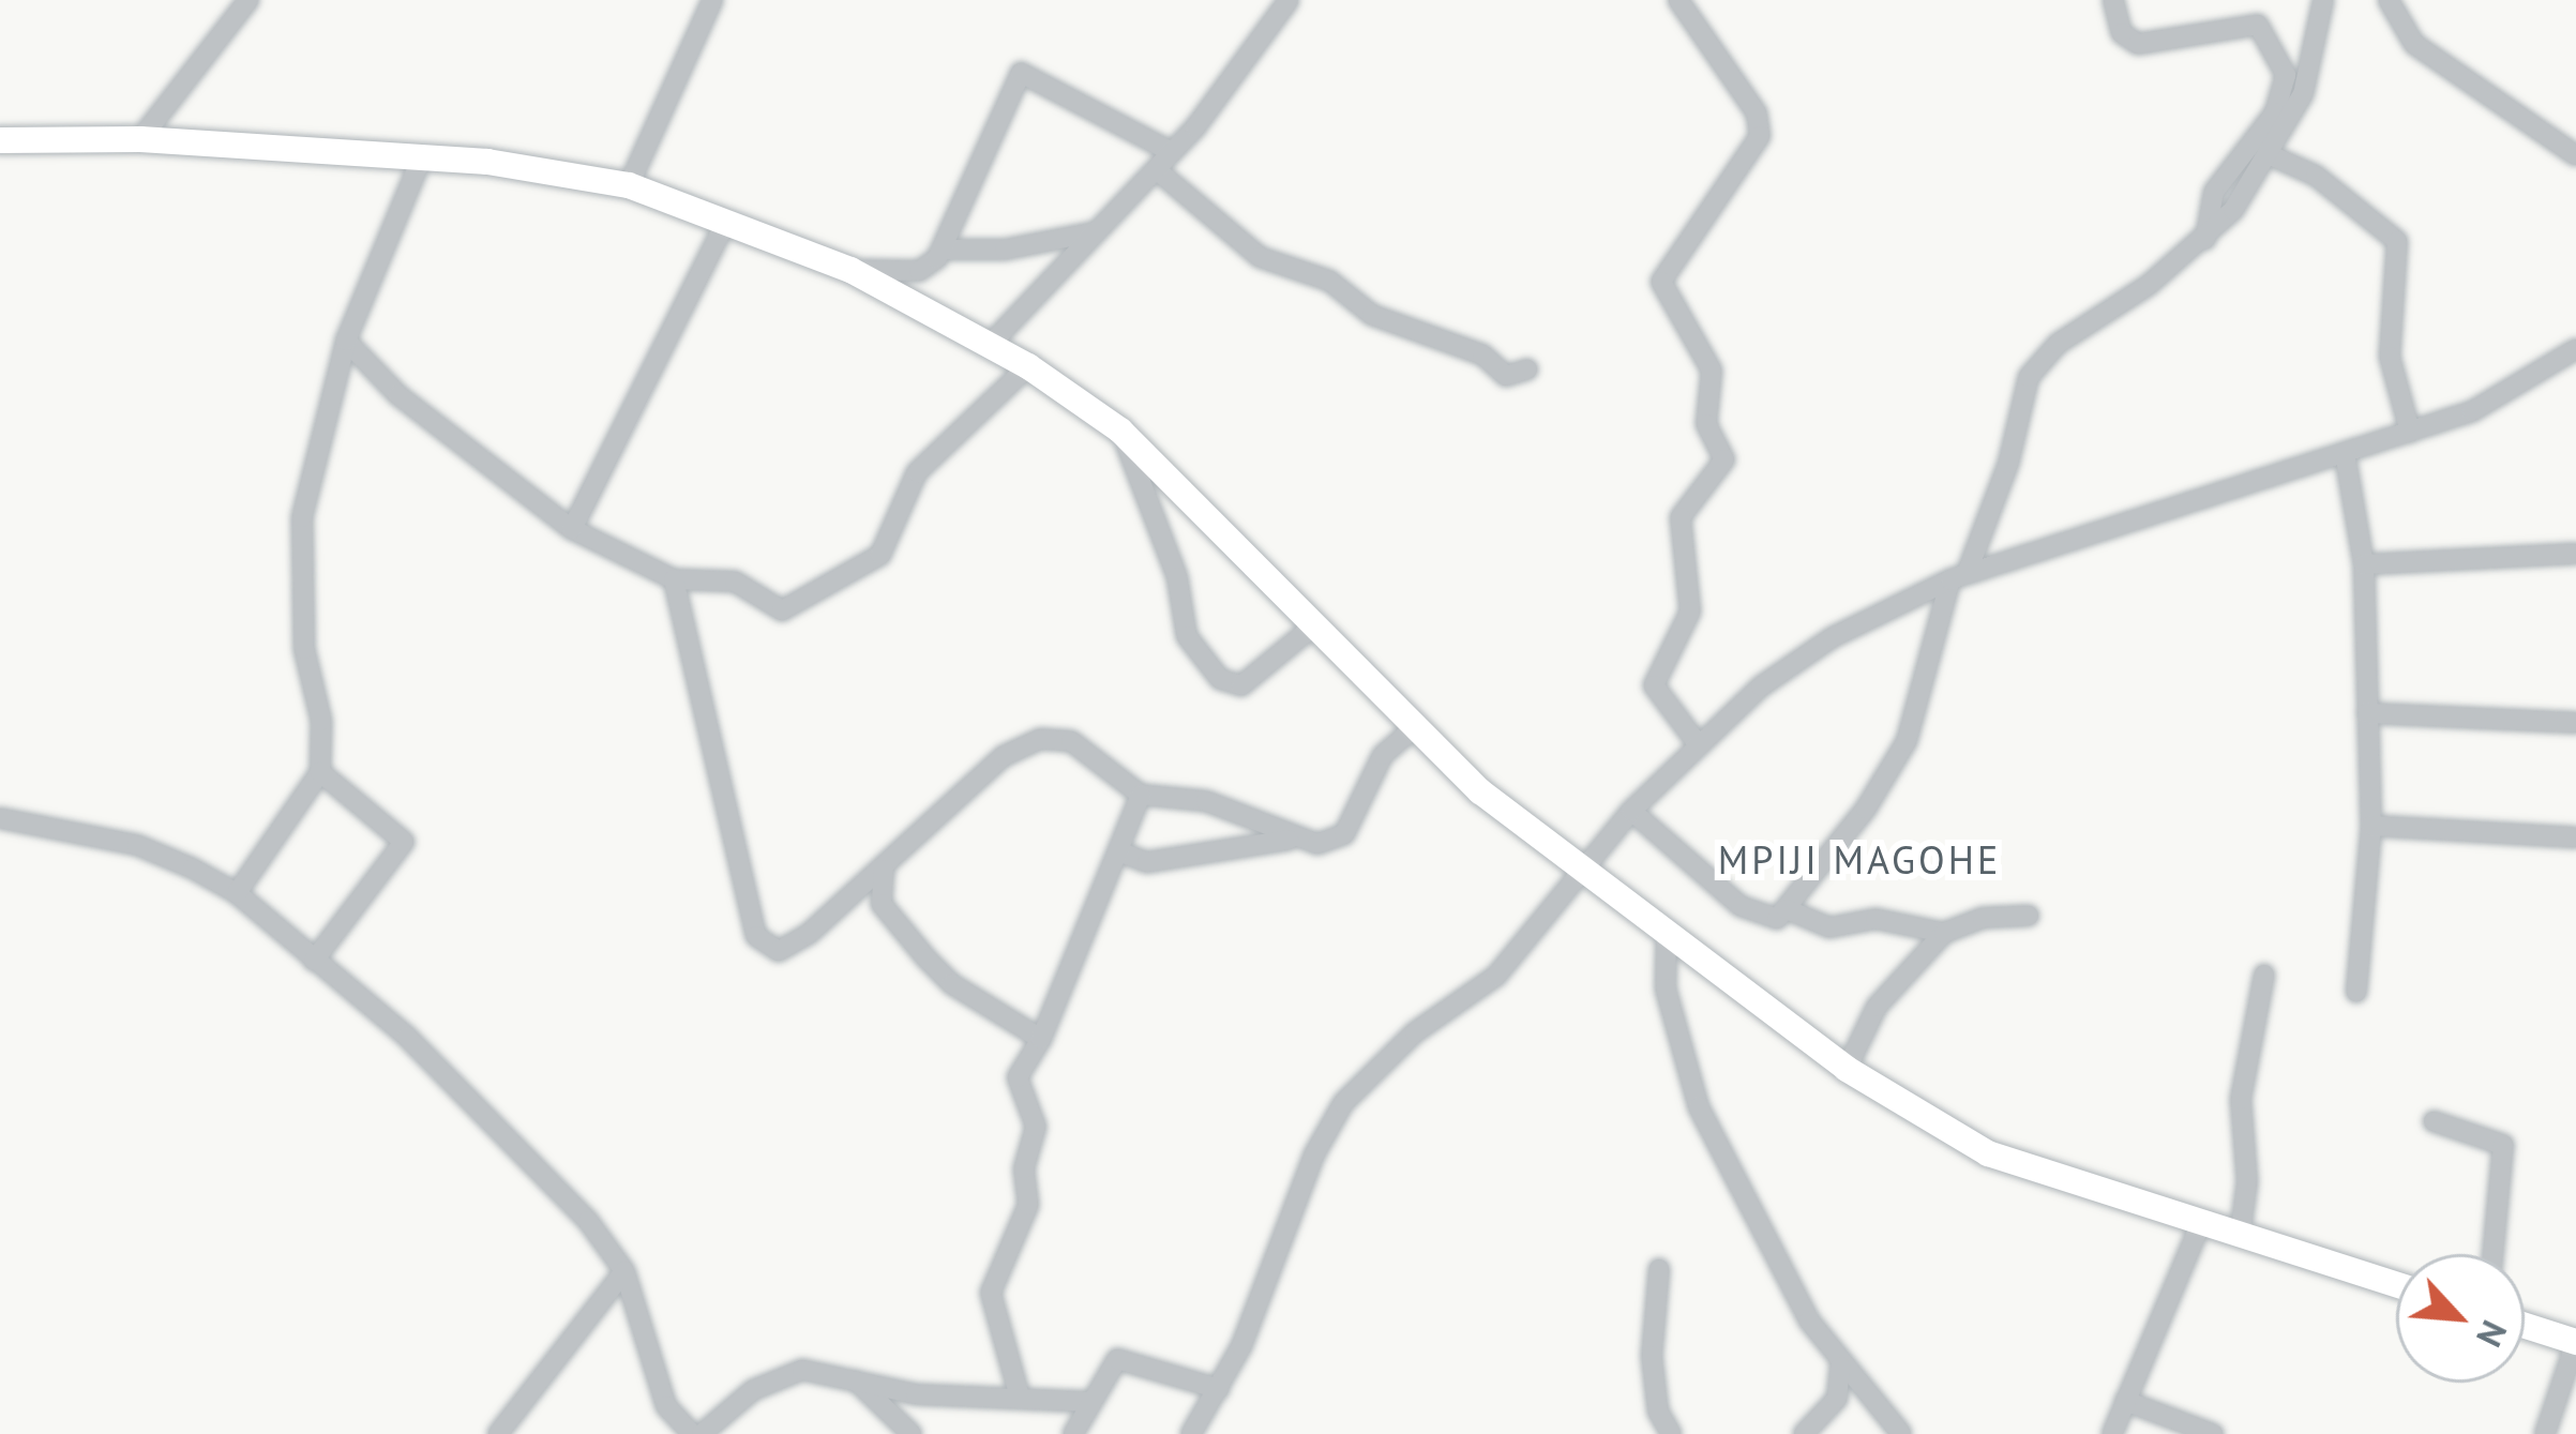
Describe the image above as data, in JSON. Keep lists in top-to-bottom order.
{
  "districts": ["MPIJI MAGOHE"],
  "north": "bottom right"
}
